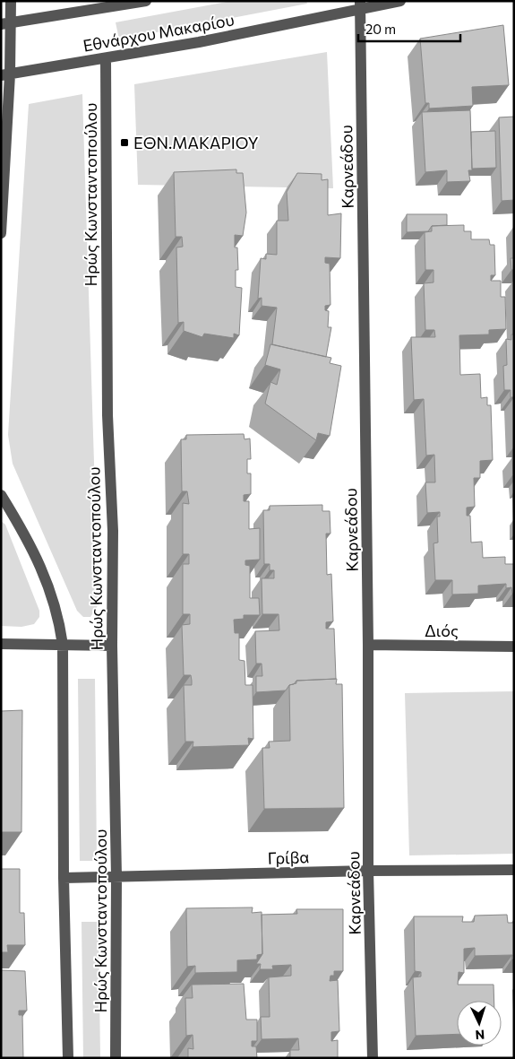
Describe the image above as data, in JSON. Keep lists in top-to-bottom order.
{
  "streets": {
    "street": [
      "Εθνάρχου Μακαρίου",
      "Καρνεάδου",
      "Ηρώς Κωνσταντοπούλου",
      "Διός",
      "Γρίβα"
    ]
  },
  "crossings": [
    ["Εθνάρχου Μακαρίου", "Καρνεάδου"],
    ["Εθνάρχου Μακαρίου", "Ηρώς Κωνσταντοπούλου"],
    ["Καρνεάδου", "Διός"],
    ["Καρνεάδου", "Γρίβα"],
    ["Ηρώς Κωνσταντοπούλου", "Γρίβα"]
  ],
  "places": {
    "transit": ["ΕΘΝ.ΜΑΚΑΡΙΟΥ"]
  },
  "scale_bar": "20 m",
  "north": "bottom"
}
